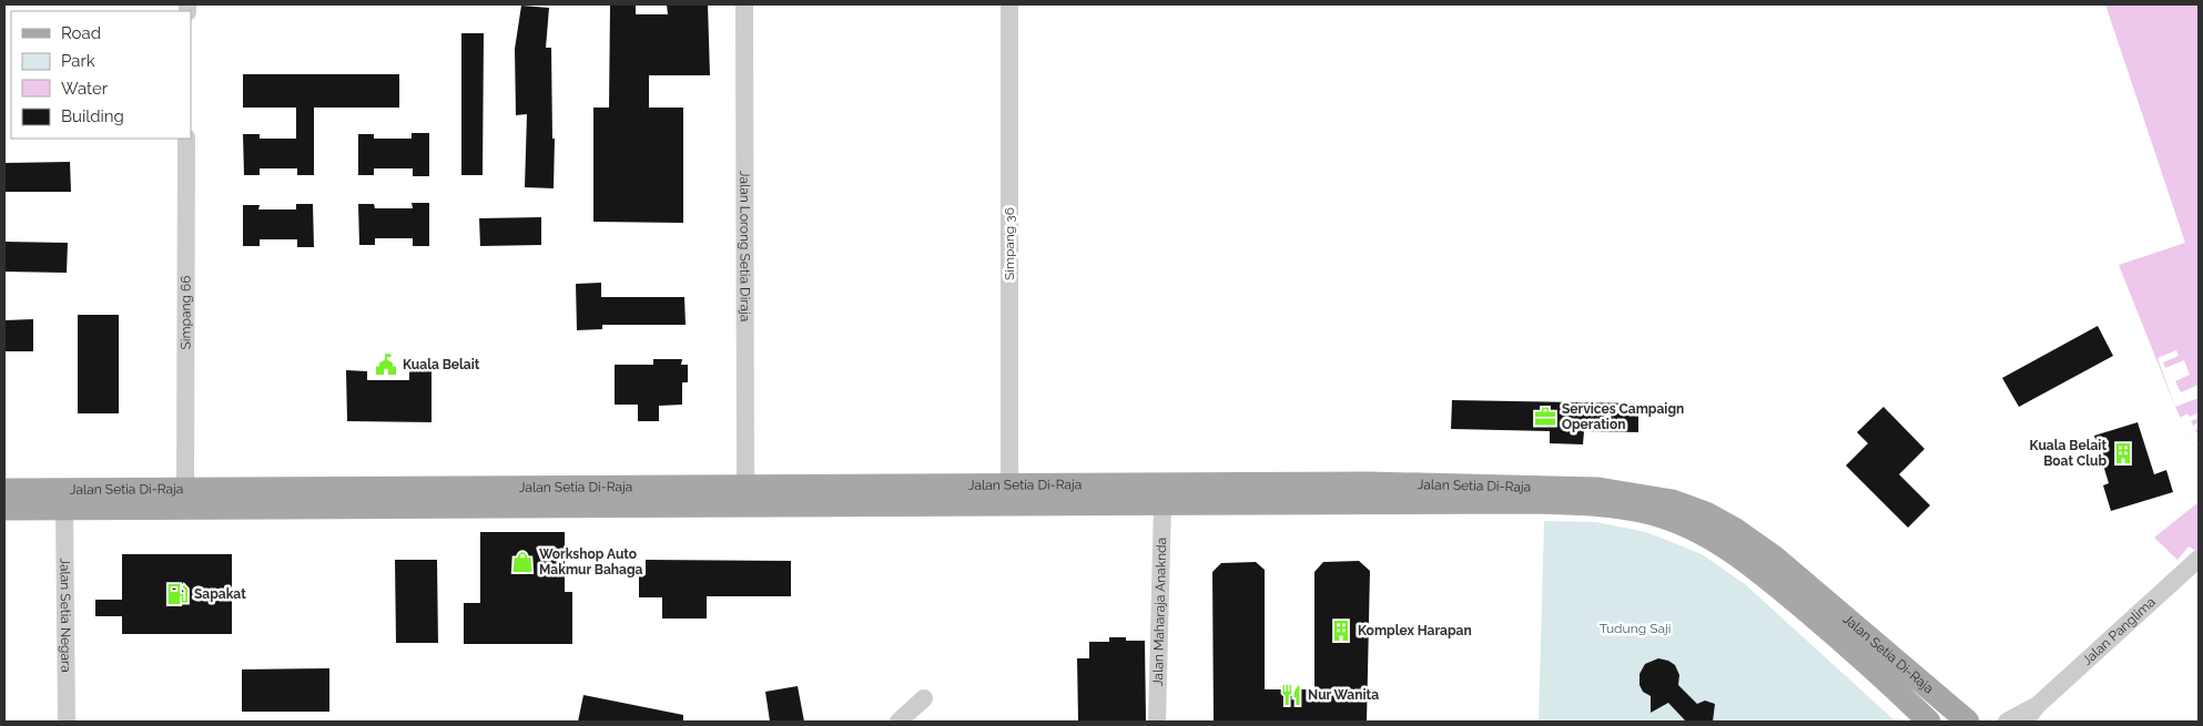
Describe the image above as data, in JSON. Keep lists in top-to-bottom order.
{
  "streets": {
    "main road": ["Jalan Setia Di-Raja"],
    "street": [
      "Simpang 36",
      "Jalan Lorong Setia Diraja",
      "Simpang 66",
      "Jalan Maharaja Anaknda",
      "Jalan Setia Negara",
      "Jalan Panglima"
    ]
  },
  "crossings": [
    ["Simpang 36", "Jalan Setia Di-Raja"],
    ["Jalan Lorong Setia Diraja", "Jalan Setia Di-Raja"],
    ["Simpang 66", "Jalan Setia Di-Raja"],
    ["Jalan Setia Di-Raja", "Jalan Maharaja Anaknda"],
    ["Jalan Setia Di-Raja", "Jalan Setia Negara"]
  ],
  "parks": ["Tudung Saji"],
  "places": {
    "public building": ["Kuala Belait"],
    "office": ["Services Campaign Operation"],
    "building": ["Kuala Belait Boat Club", "Komplex Harapan"],
    "shop": ["Workshop Auto Makmur Bahaga"],
    "fuel station": ["Sapakat"],
    "restaurant": ["Nur Wanita"]
  },
  "legend": [
    "Road",
    "Park",
    "Water",
    "Building"
  ]
}
